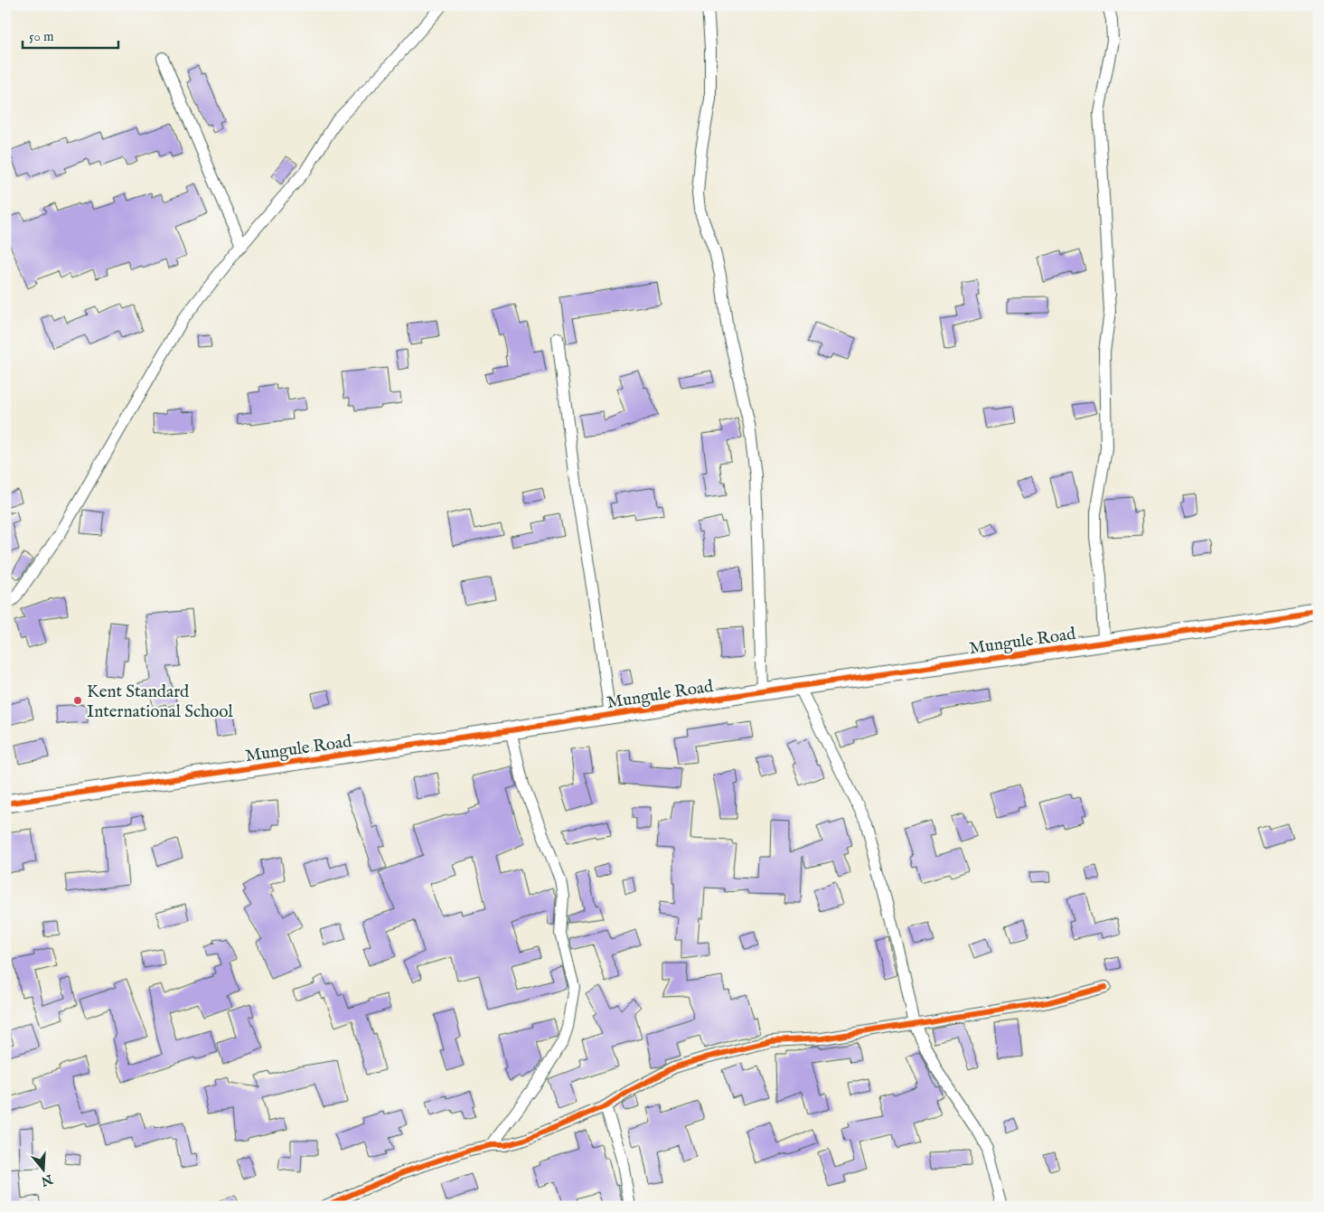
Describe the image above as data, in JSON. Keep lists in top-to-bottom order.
{
  "streets": {
    "street": ["Mungule Road"]
  },
  "places": ["Kent Standard International School"],
  "scale_bar": "50 m",
  "north": "bottom"
}
